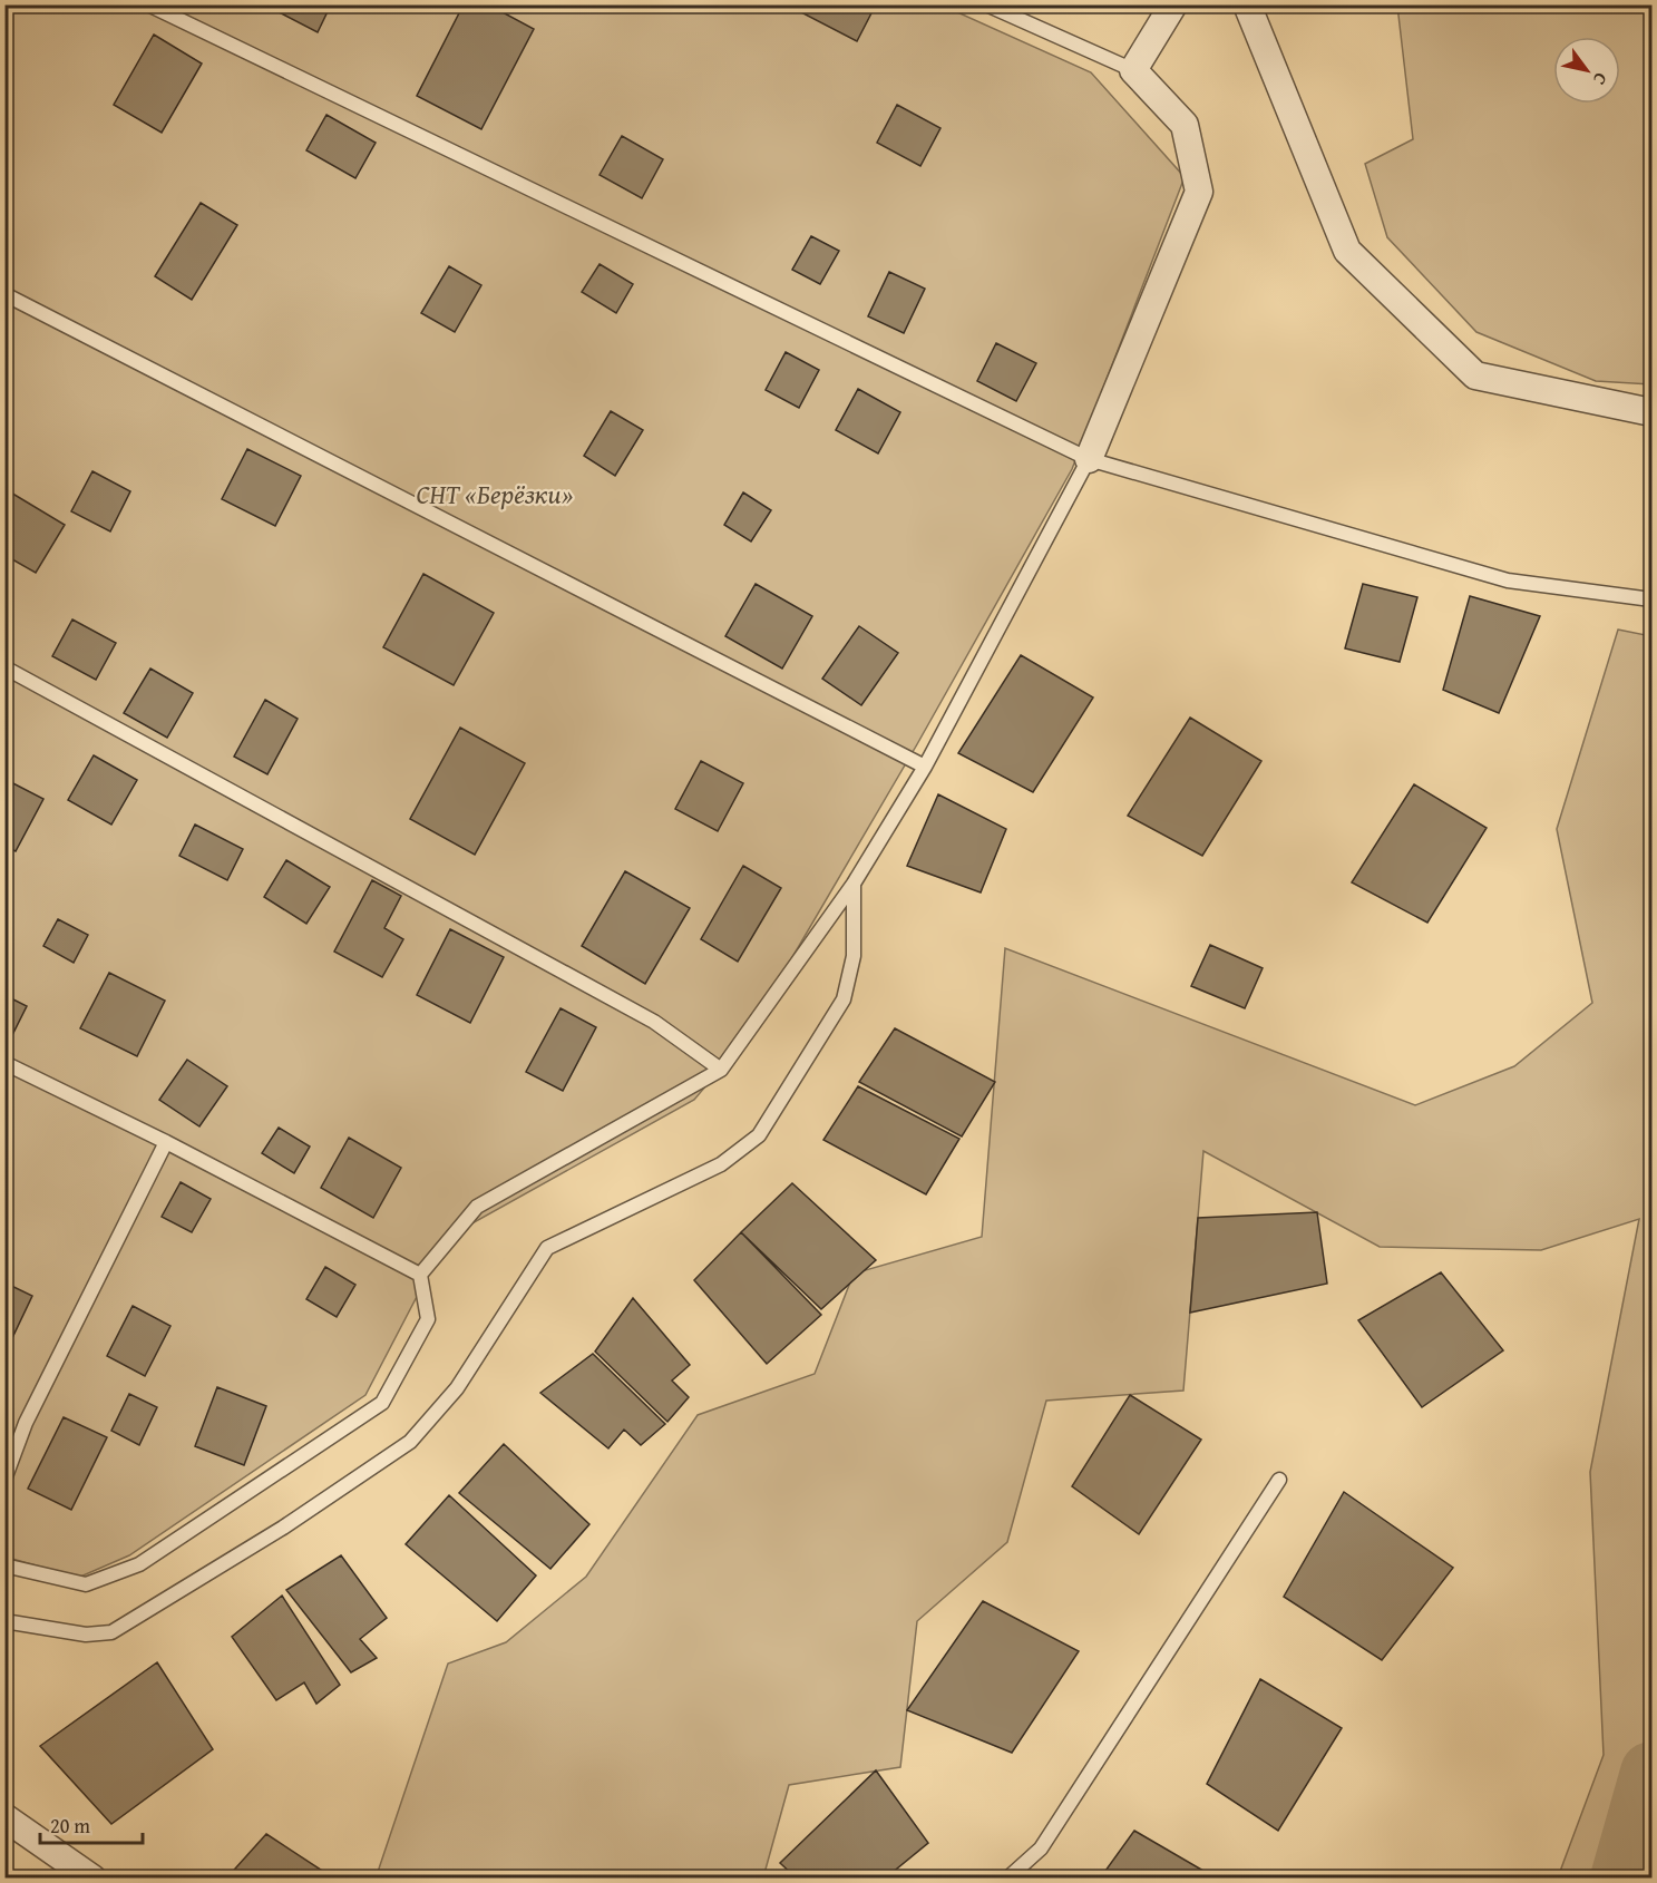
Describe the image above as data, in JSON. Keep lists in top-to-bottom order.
{
  "parks": ["СНТ «Берёзки»"],
  "scale_bar": "20 m",
  "north": "bottom right"
}
